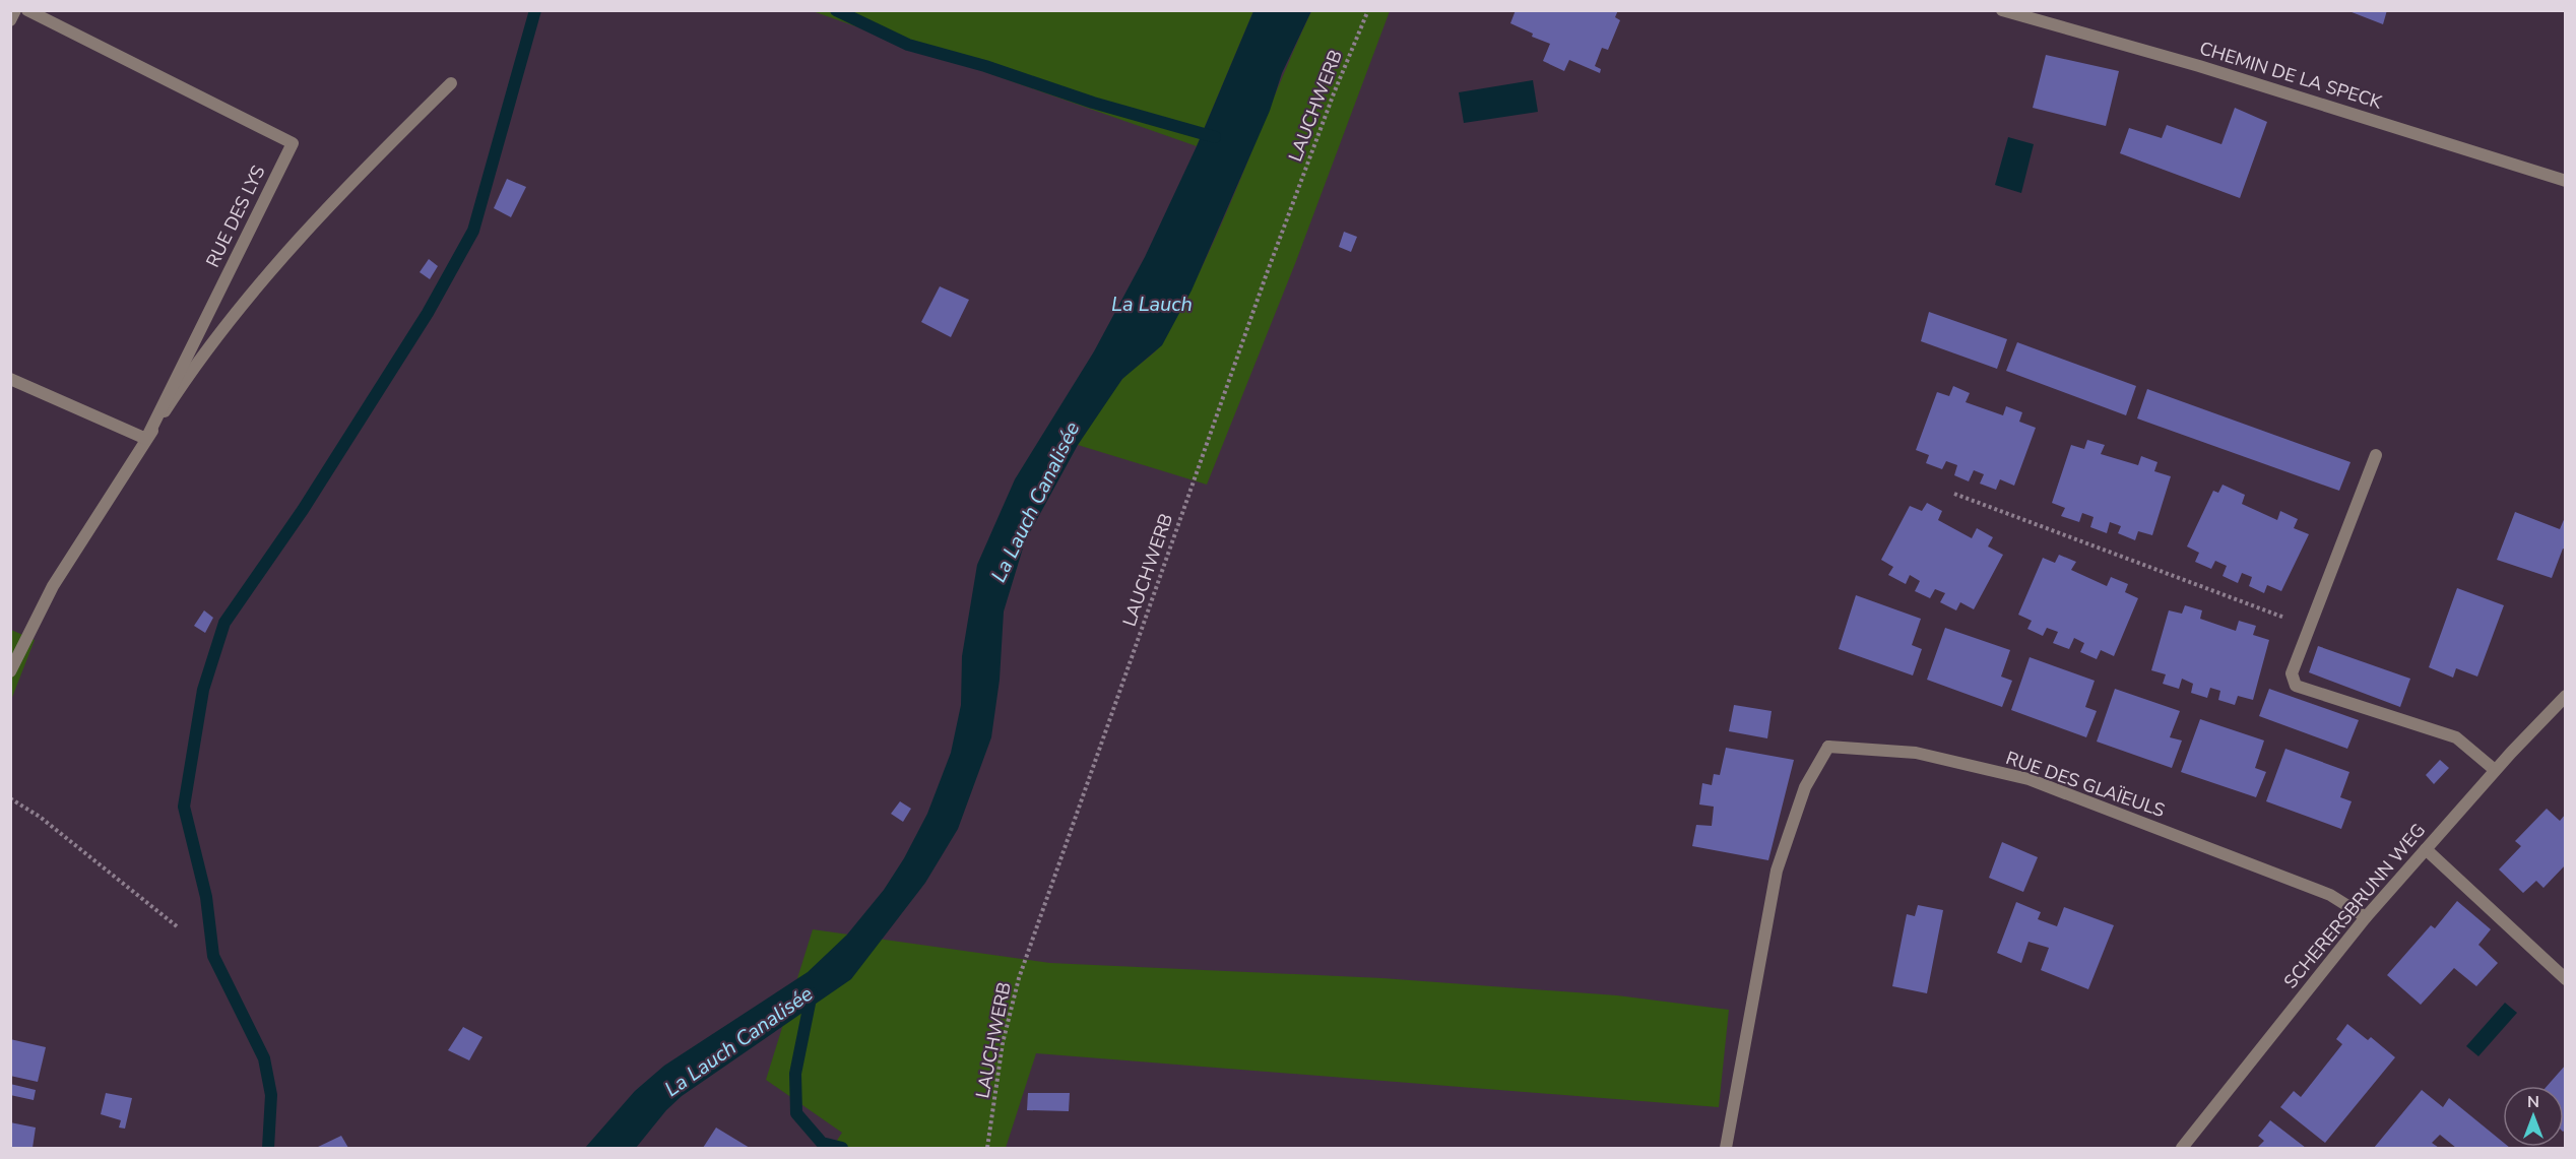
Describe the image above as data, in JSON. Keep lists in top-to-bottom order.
{
  "streets": {
    "street": [
      "CHEMIN DE LA SPECK",
      "RUE DES LYS",
      "RUE DES GLAÏEULS",
      "SCHERERSBRUNN WEG"
    ],
    "path": ["LAUCHWERB"]
  },
  "crossings": [
    ["RUE DES GLAÏEULS", "SCHERERSBRUNN WEG"]
  ],
  "water": ["La Lauch", "La Lauch Canalisée"],
  "north": "top"
}
